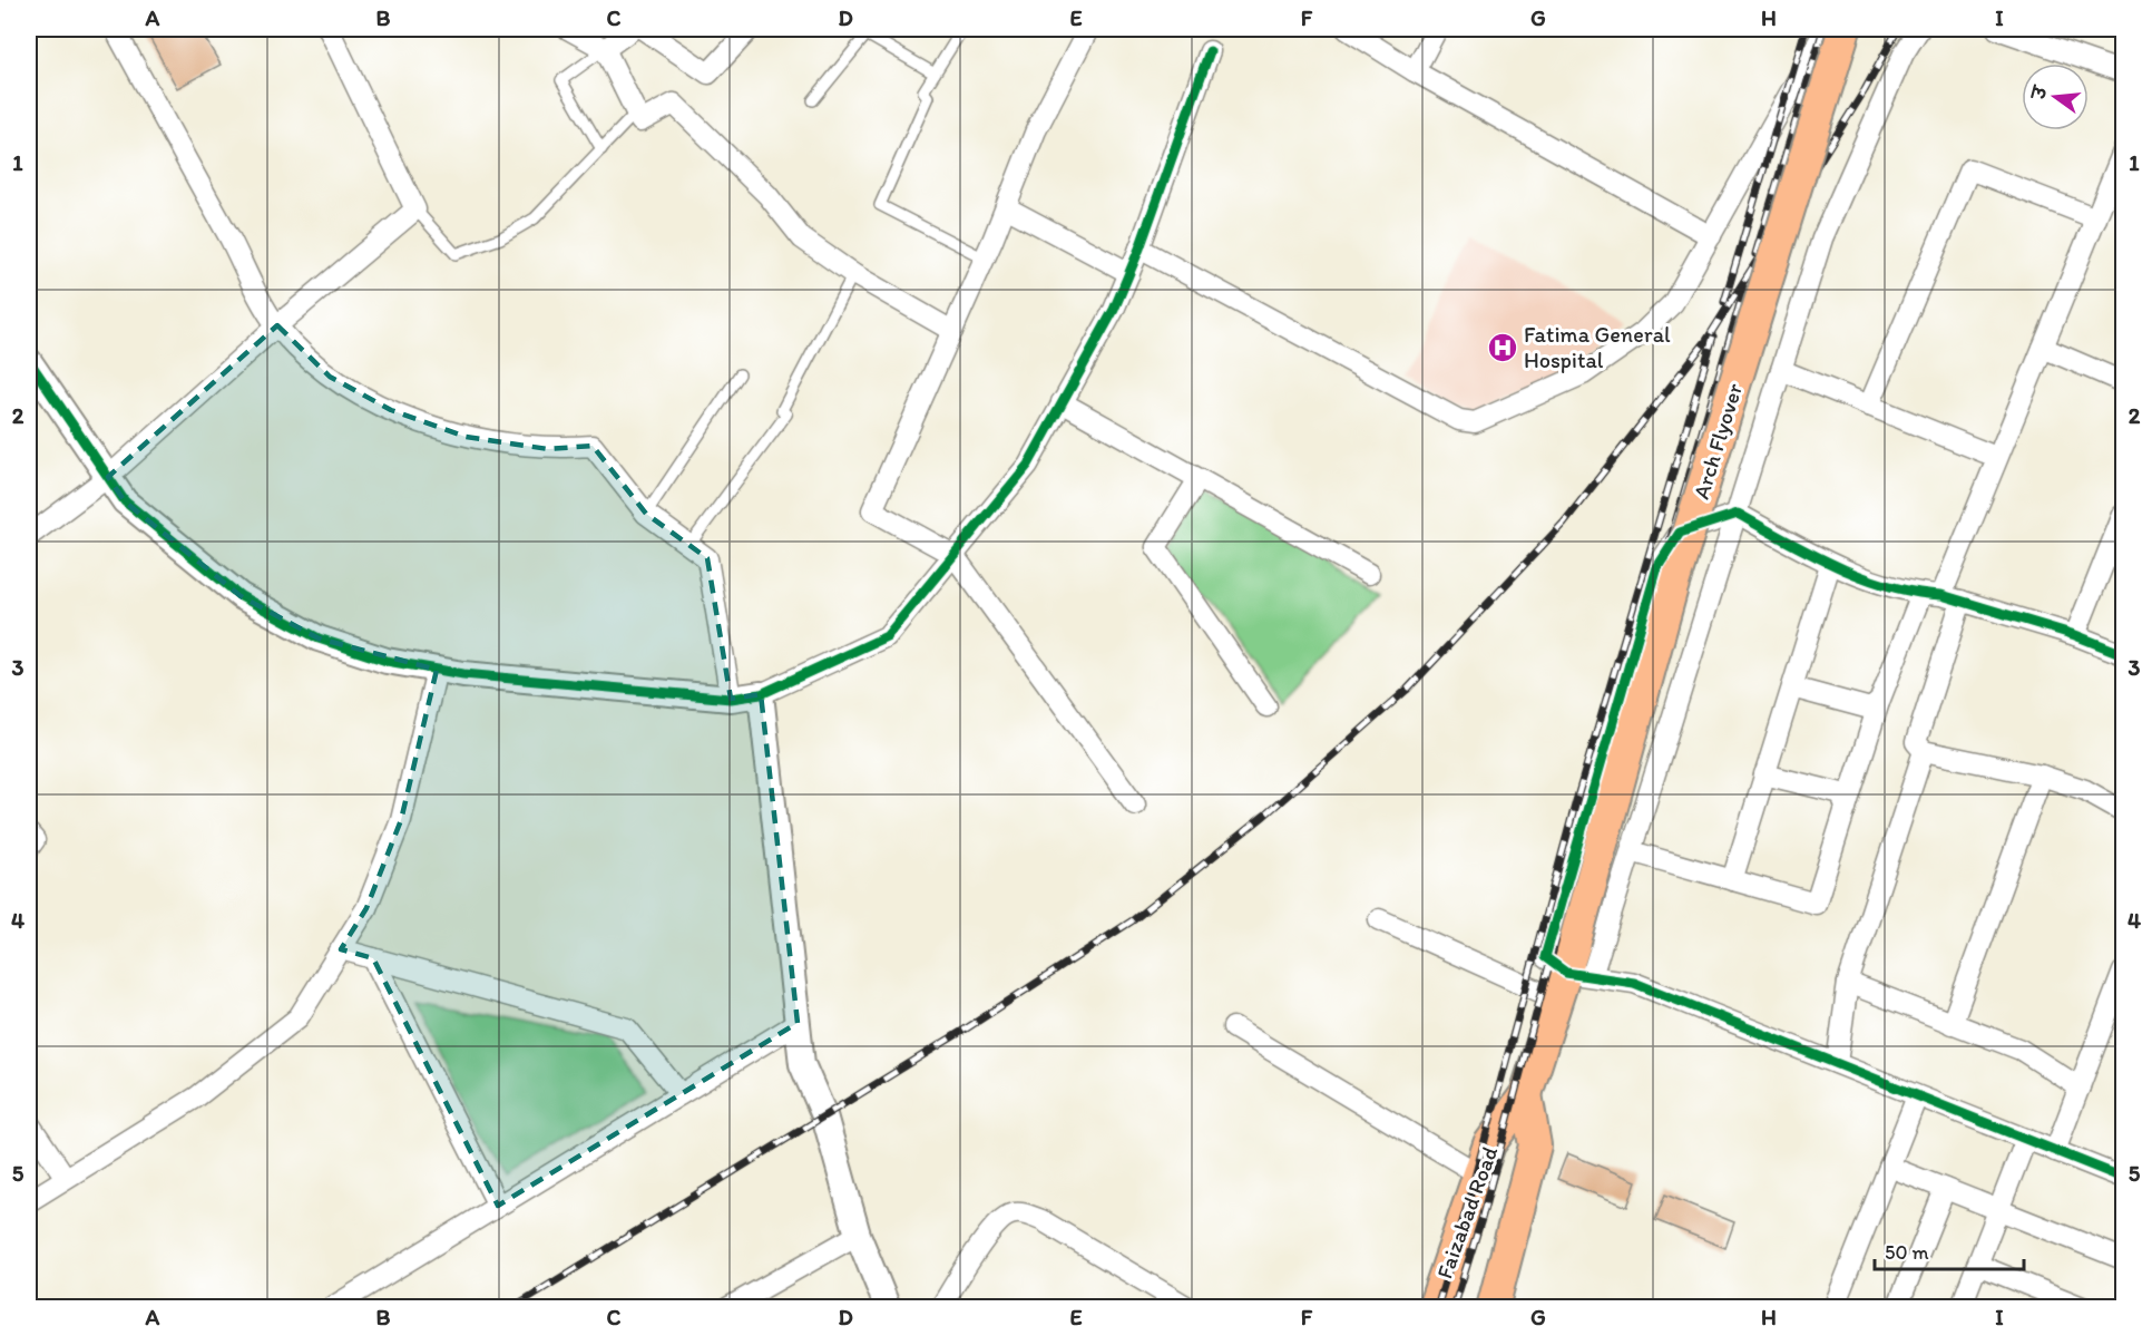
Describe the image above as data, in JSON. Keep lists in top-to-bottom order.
{
  "streets": {
    "main road": ["Arch Flyover", "Faizabad Road"]
  },
  "crossings": [
    ["Arch Flyover", "Faizabad Road"]
  ],
  "places": {
    "hospital": ["Fatima General Hospital"]
  },
  "scale_bar": "50 m",
  "north": "left",
  "grid": {
    "columns": [
      "A",
      "B",
      "C",
      "D",
      "E",
      "F",
      "G",
      "H",
      "I"
    ],
    "rows": [
      "1",
      "2",
      "3",
      "4",
      "5"
    ]
  }
}
